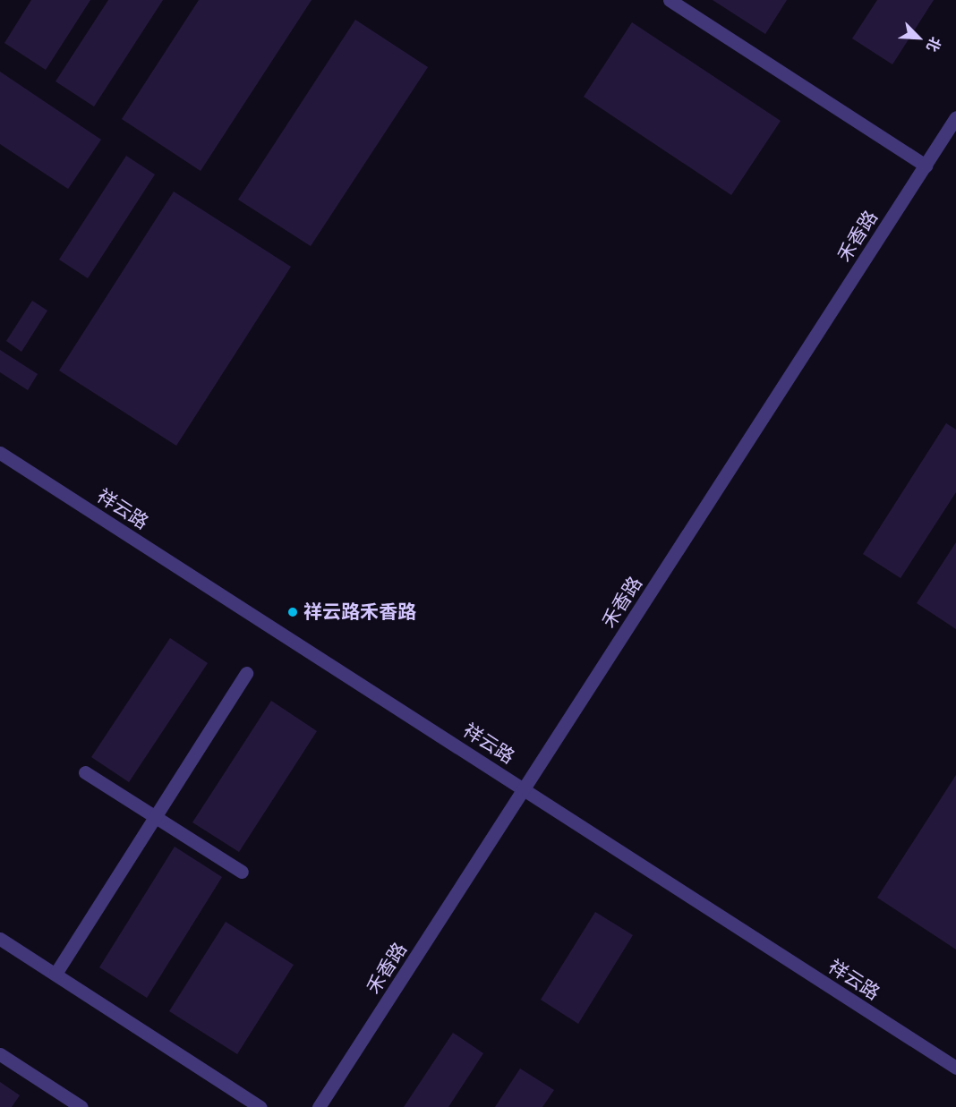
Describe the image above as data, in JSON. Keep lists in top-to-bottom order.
{
  "streets": {
    "street": ["禾香路", "祥云路"]
  },
  "crossings": [
    ["禾香路", "祥云路"]
  ],
  "places": ["祥云路禾香路"],
  "north": "bottom right"
}
